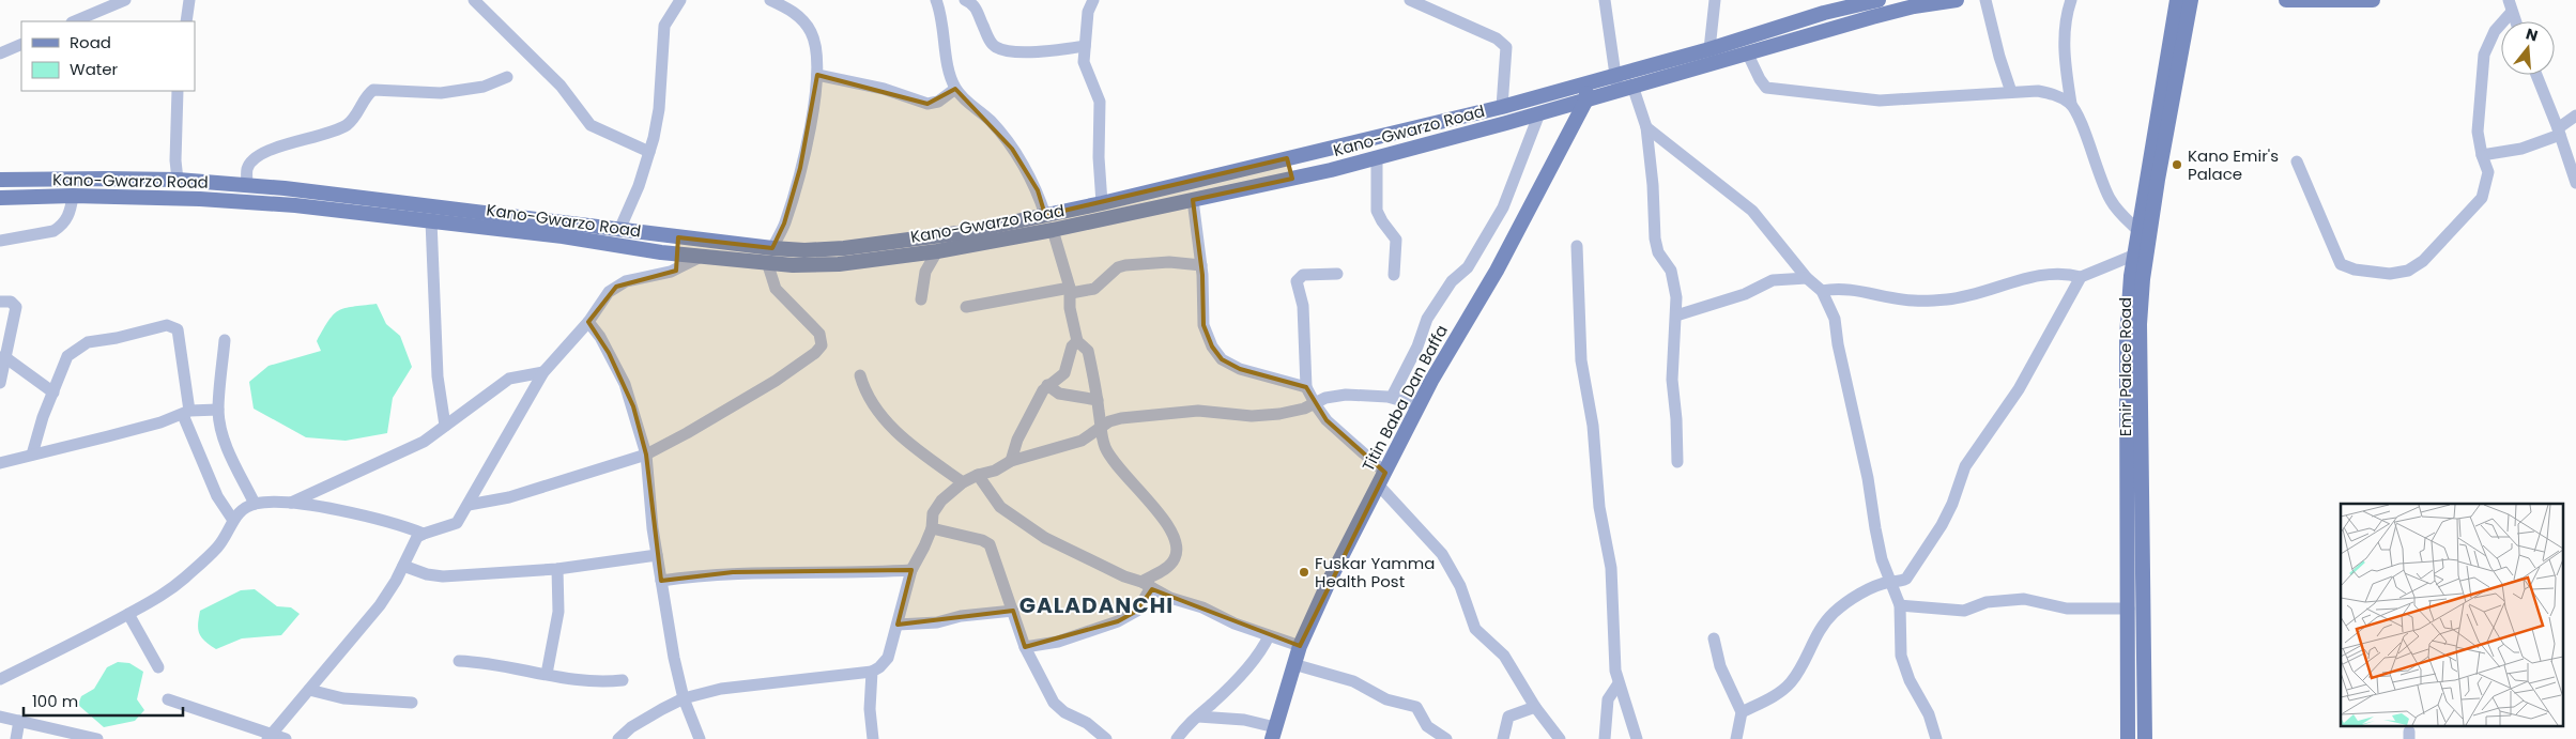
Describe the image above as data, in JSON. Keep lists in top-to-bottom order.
{
  "streets": {
    "main road": ["Kano-Gwarzo Road", "Emir Palace Road", "Titin Baba Dan Baffa"]
  },
  "crossings": [
    ["Kano-Gwarzo Road", "Titin Baba Dan Baffa"]
  ],
  "districts": ["GALADANCHI"],
  "places": ["Kano Emir's Palace", "Fuskar Yamma Health Post"],
  "legend": ["Road", "Water"],
  "scale_bar": "100 m",
  "north": "top"
}
